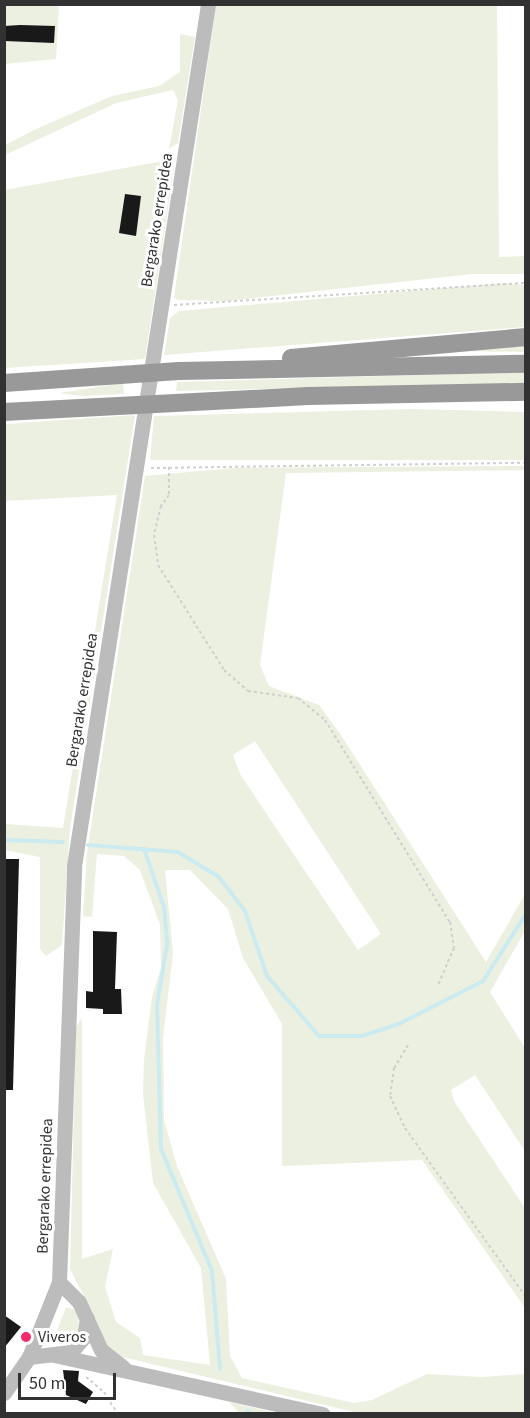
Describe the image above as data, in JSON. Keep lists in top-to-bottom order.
{
  "streets": {
    "street": ["Bergarako errepidea"]
  },
  "places": ["Viveros"],
  "scale_bar": "50 m"
}
